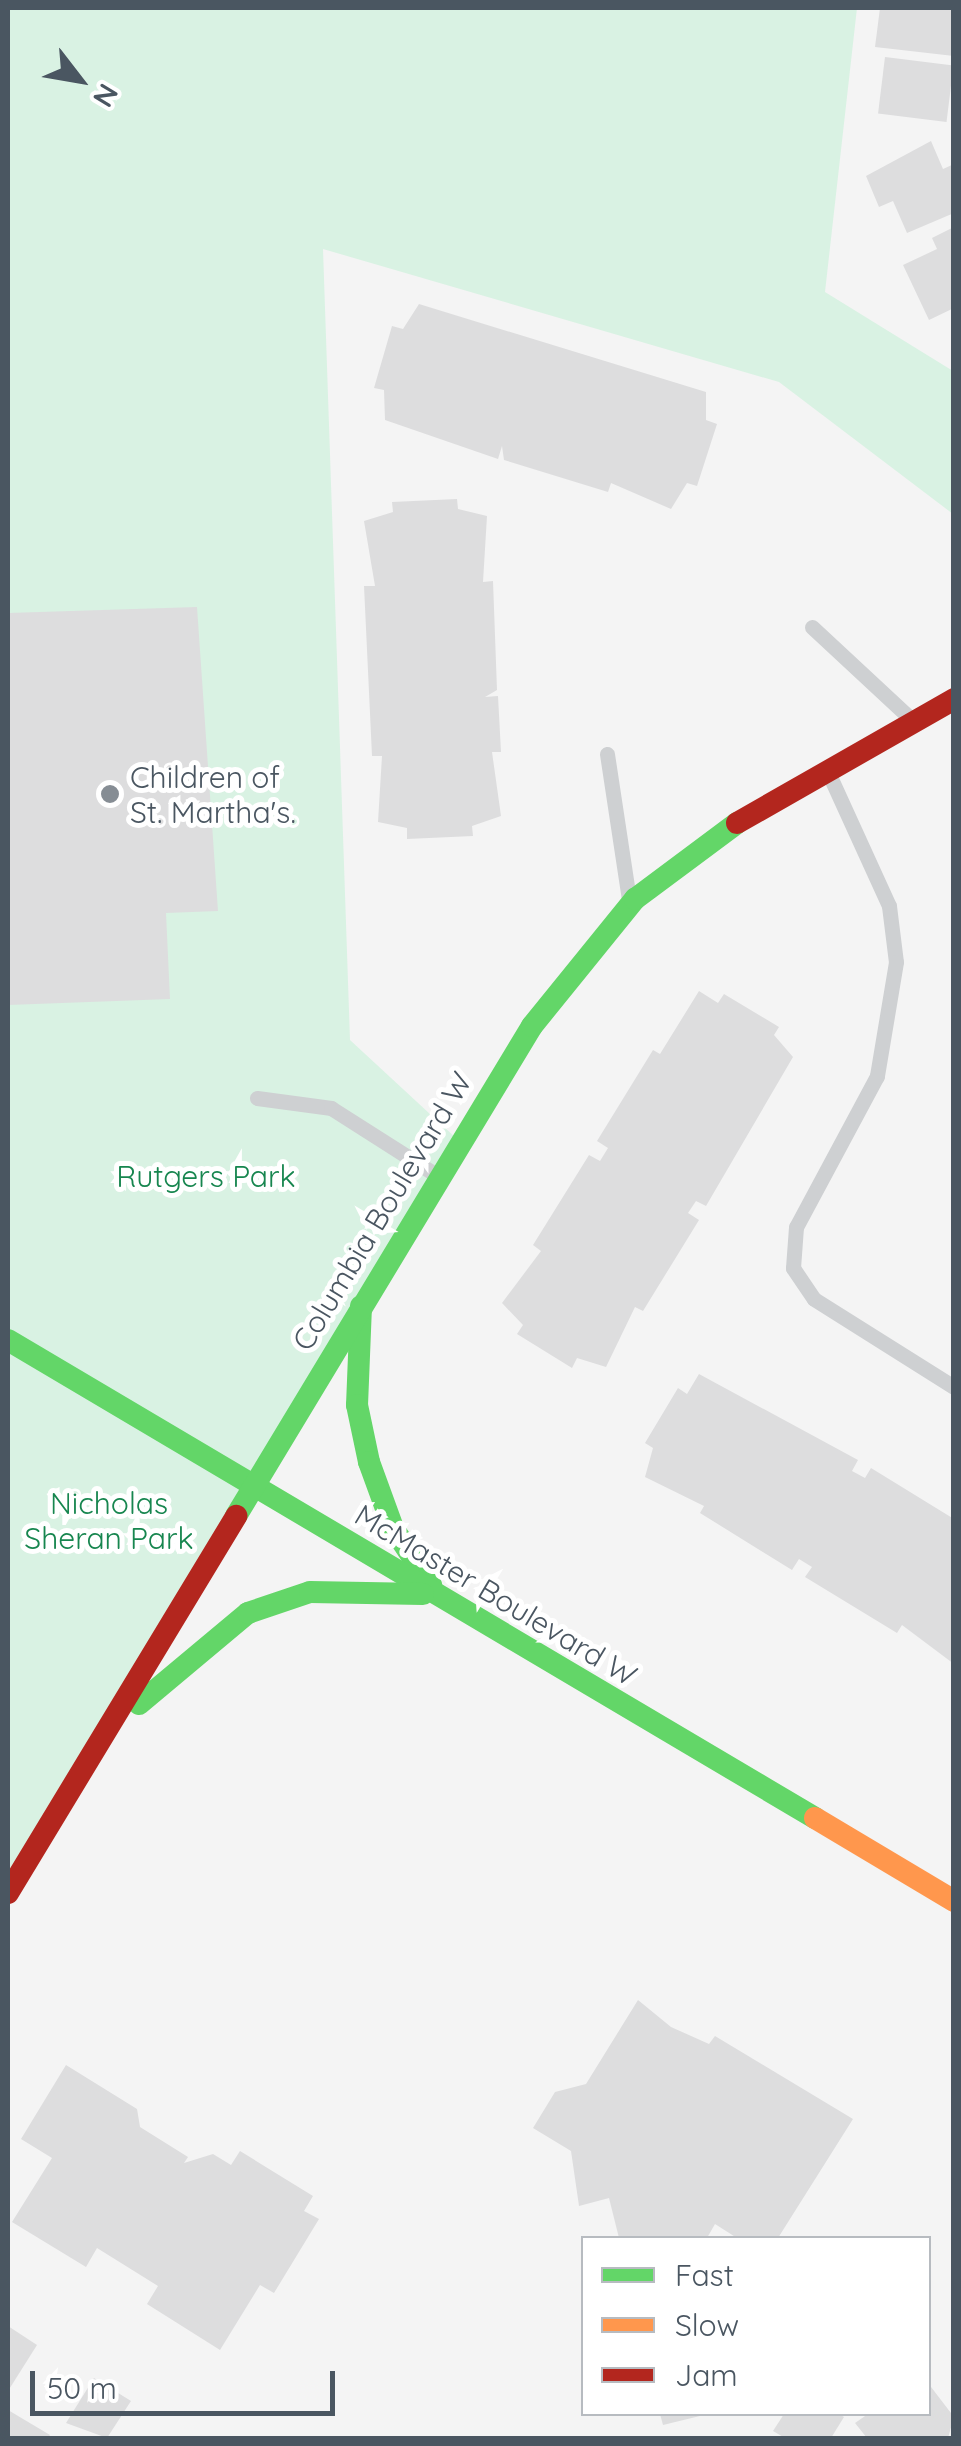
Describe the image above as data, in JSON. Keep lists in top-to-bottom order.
{
  "streets": {
    "street": ["Columbia Boulevard W", "McMaster Boulevard W"]
  },
  "crossings": [
    ["Columbia Boulevard W", "McMaster Boulevard W"]
  ],
  "parks": ["Rutgers Park", "Nicholas Sheran Park"],
  "places": ["Children of St. Martha's."],
  "legend": ["Fast", "Slow", "Jam"],
  "scale_bar": "50 m",
  "north": "bottom right"
}
